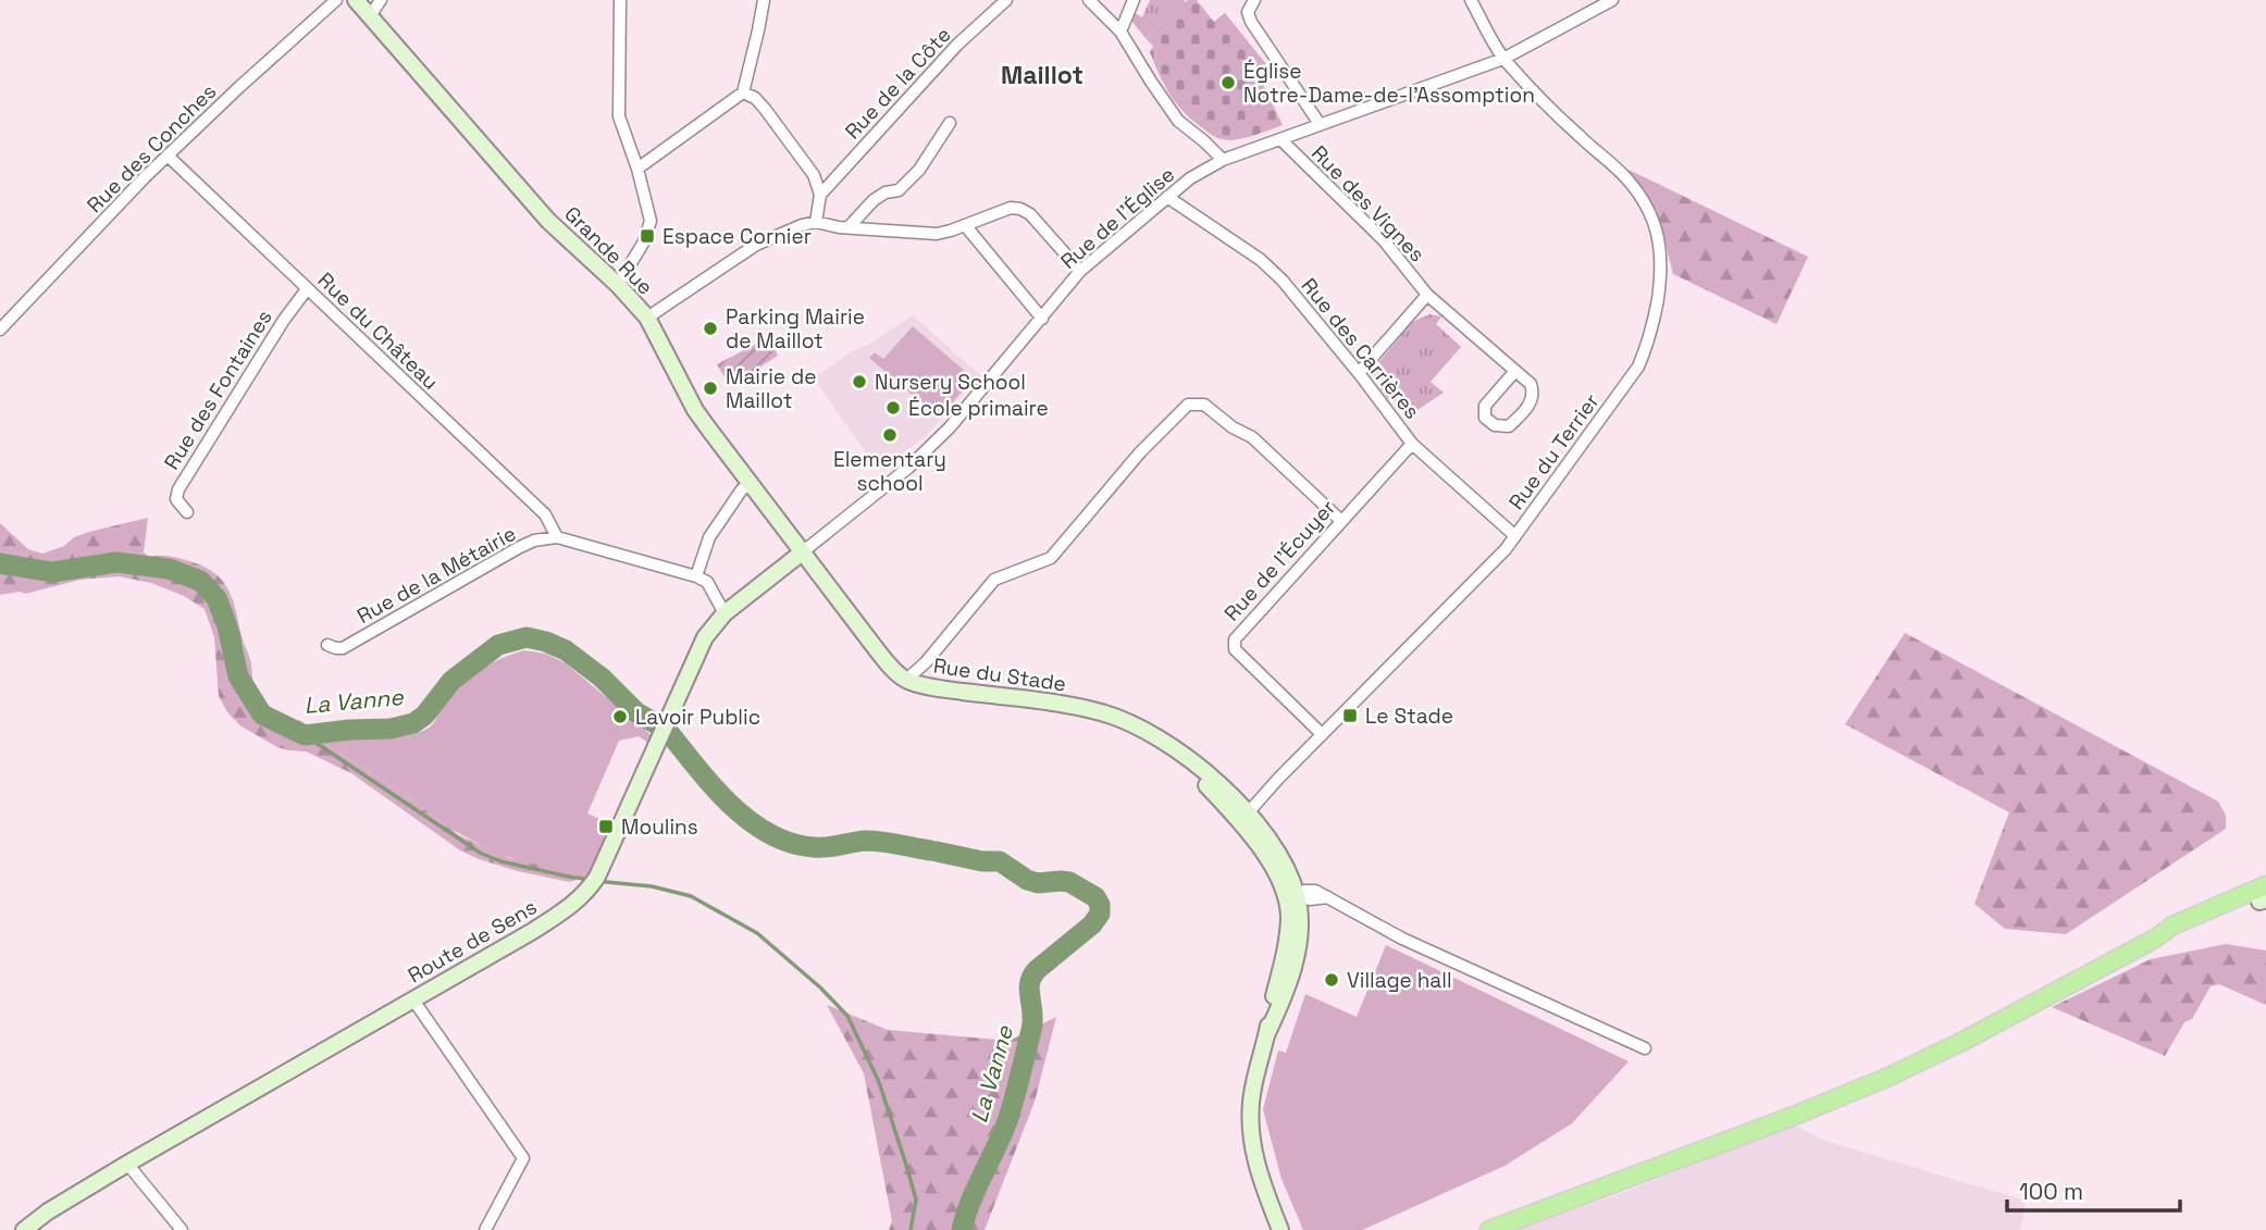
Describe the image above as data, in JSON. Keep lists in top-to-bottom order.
{
  "streets": {
    "street": [
      "Rue de la Côte",
      "Rue des Conches",
      "Rue des Vignes",
      "Rue de l'Église",
      "Grande Rue",
      "Rue du Château",
      "Rue des Carrières",
      "Rue des Fontaines",
      "Rue du Terrier",
      "Rue de l’Écuyer",
      "Rue de la Métairie",
      "Rue du Stade",
      "Route de Sens"
    ]
  },
  "crossings": [
    ["Rue des Conches", "Rue du Château"],
    ["Rue des Vignes", "Rue de l'Église"],
    ["Rue de l'Église", "Grande Rue"],
    ["Rue de l'Église", "Rue des Carrières"],
    ["Rue de l'Église", "Rue du Terrier"],
    ["Rue de l'Église", "Rue du Stade"],
    ["Rue de l'Église", "Route de Sens"],
    ["Grande Rue", "Rue du Stade"],
    ["Grande Rue", "Route de Sens"],
    ["Rue du Château", "Rue des Fontaines"],
    ["Rue du Château", "Rue de la Métairie"],
    ["Rue des Carrières", "Rue du Terrier"],
    ["Rue des Carrières", "Rue de l’Écuyer"],
    ["Rue du Terrier", "Rue de l’Écuyer"],
    ["Rue du Terrier", "Rue du Stade"],
    ["Rue du Stade", "Route de Sens"]
  ],
  "districts": ["Maillot"],
  "water": ["La Vanne"],
  "places": {
    "other": [
      "Église Notre-Dame-de-l'Assomption",
      "Parking Mairie de Maillot",
      "Nursery School",
      "Mairie de Maillot",
      "École primaire",
      "Elementary school",
      "Lavoir Public",
      "Village hall"
    ],
    "transit": ["Espace Cornier", "Le Stade", "Moulins"]
  },
  "scale_bar": "100 m"
}
